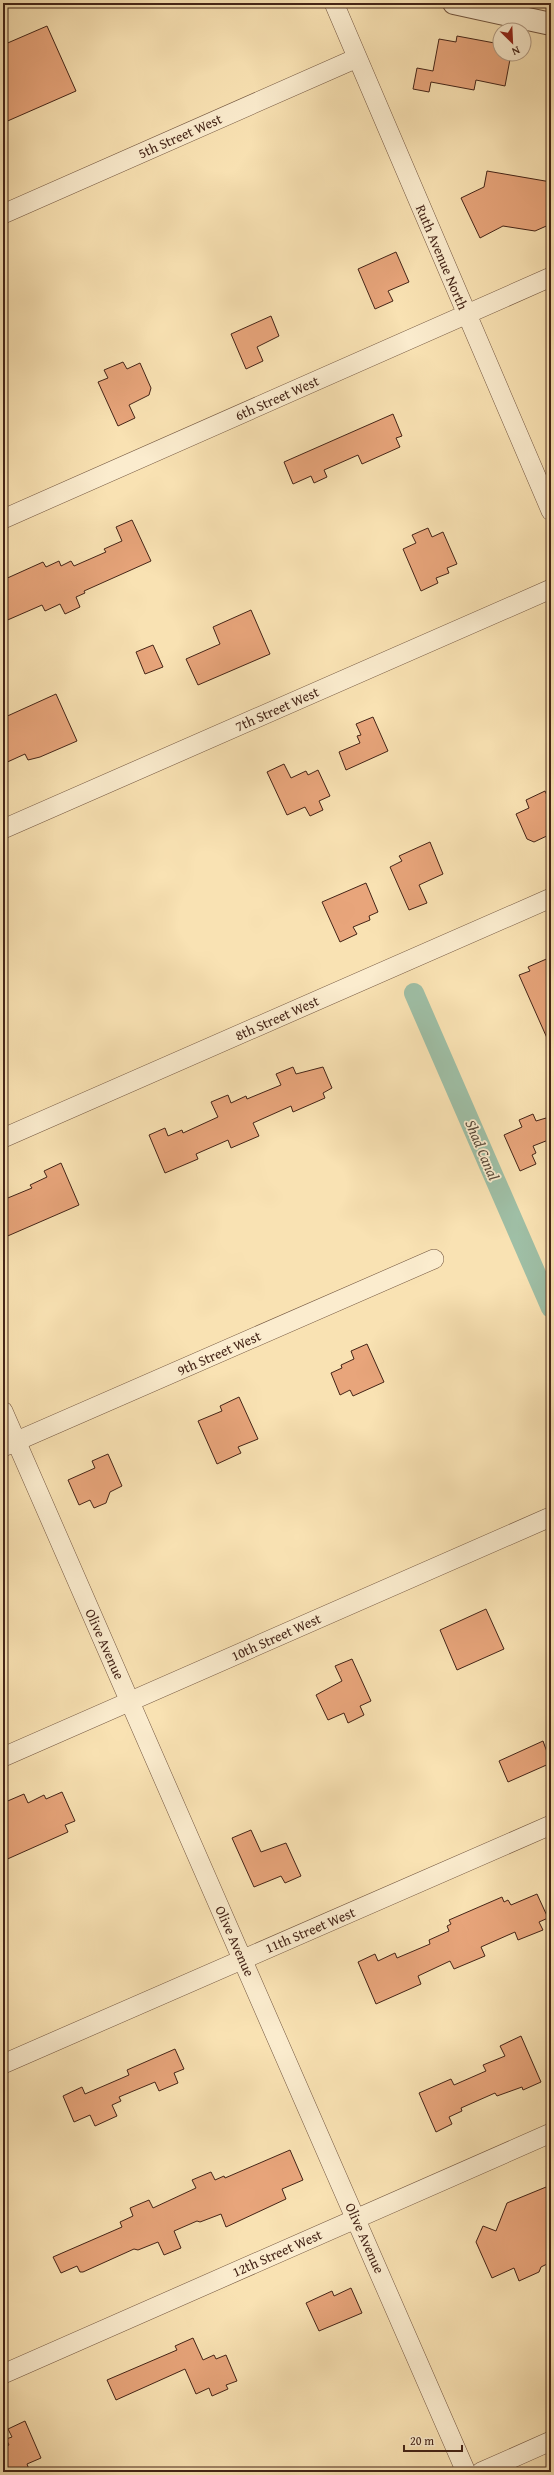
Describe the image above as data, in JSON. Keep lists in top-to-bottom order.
{
  "streets": {
    "street": [
      "5th Street West",
      "Ruth Avenue North",
      "6th Street West",
      "7th Street West",
      "8th Street West",
      "9th Street West",
      "10th Street West",
      "Olive Avenue",
      "11th Street West",
      "12th Street West"
    ]
  },
  "crossings": [
    ["5th Street West", "Ruth Avenue North"],
    ["Ruth Avenue North", "6th Street West"],
    ["9th Street West", "Olive Avenue"],
    ["10th Street West", "Olive Avenue"],
    ["Olive Avenue", "11th Street West"],
    ["Olive Avenue", "12th Street West"]
  ],
  "water": ["Shad Canal"],
  "scale_bar": "20 m",
  "north": "bottom right"
}
